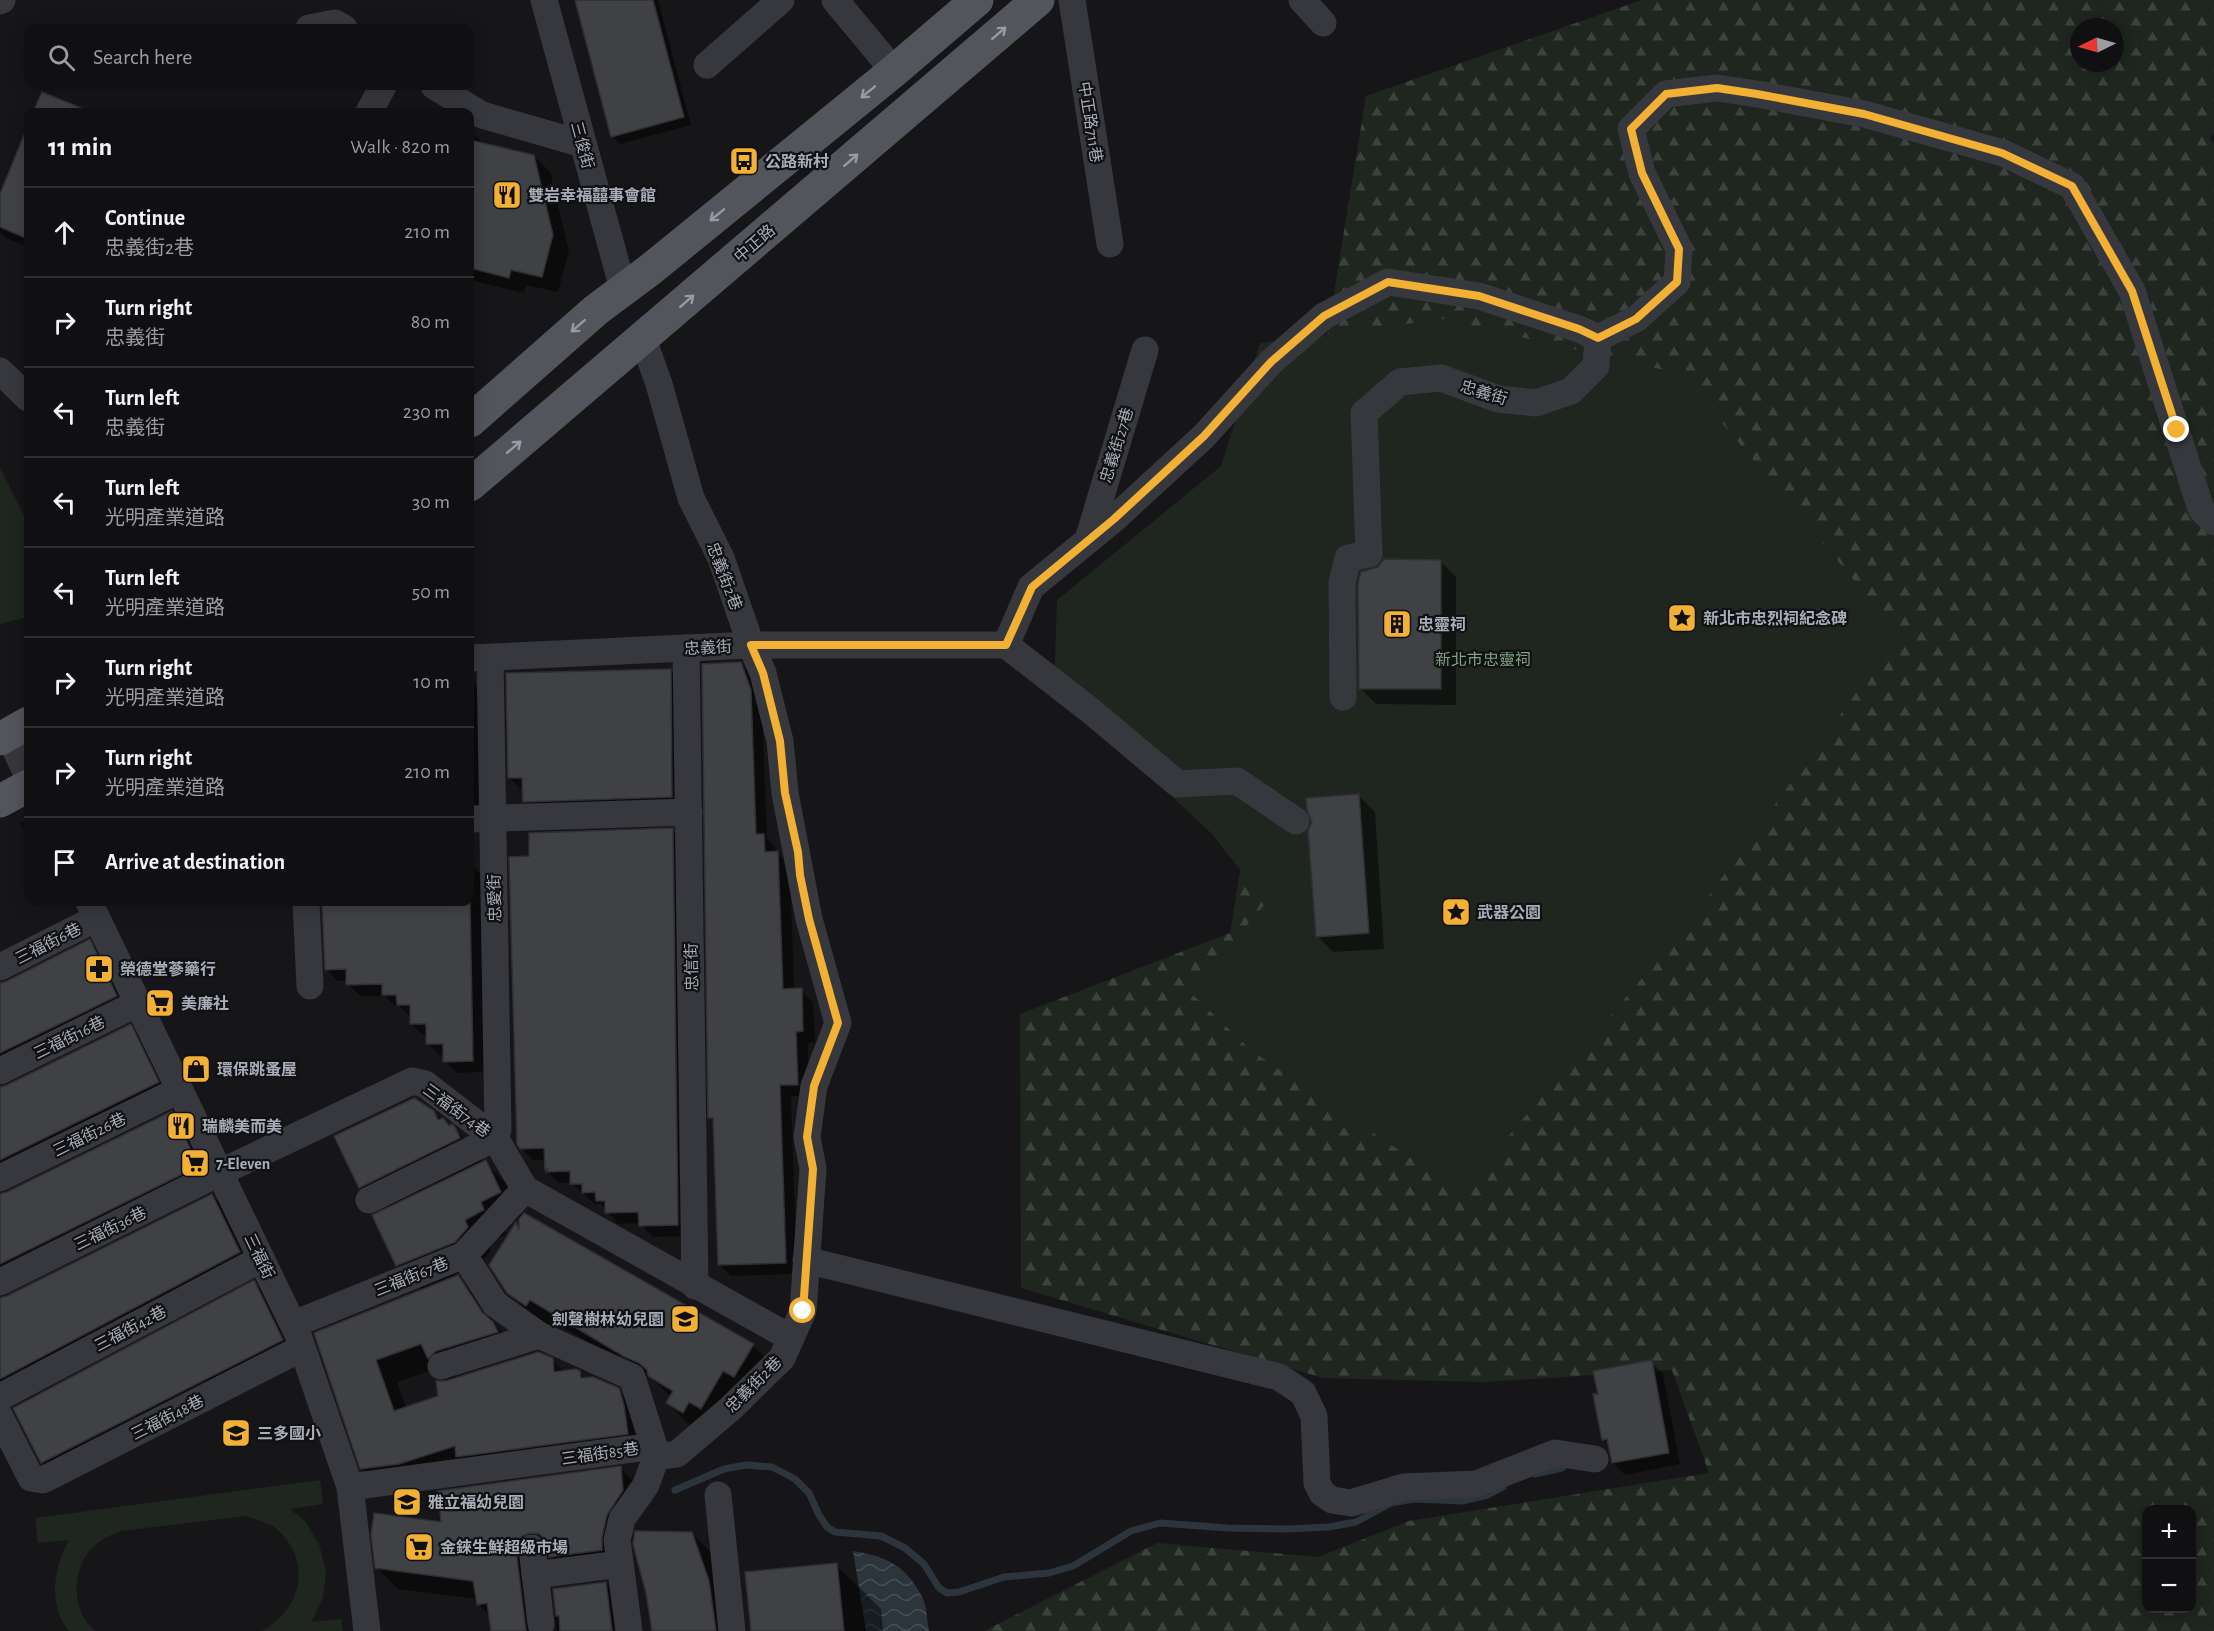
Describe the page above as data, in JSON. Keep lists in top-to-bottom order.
{
  "streets": {
    "main road": ["中正路"],
    "street": [
      "中正路711巷",
      "三俊街",
      "忠義街",
      "忠義街27巷",
      "忠義街2巷",
      "忠愛街",
      "三福街6巷",
      "忠信街",
      "三福街16巷",
      "三福街74巷",
      "三福街26巷",
      "三福街36巷",
      "三福街",
      "三福街67巷",
      "三福街42巷",
      "三福街48巷",
      "三福街85巷"
    ]
  },
  "crossings": [
    ["中正路", "忠義街2巷"],
    ["忠義街", "忠義街2巷"],
    ["忠義街", "忠愛街"],
    ["忠義街", "忠信街"],
    ["忠義街2巷", "三福街74巷"],
    ["忠義街2巷", "三福街67巷"],
    ["忠義街2巷", "三福街85巷"],
    ["忠愛街", "三福街74巷"],
    ["三福街6巷", "三福街"],
    ["忠信街", "三福街74巷"],
    ["三福街16巷", "三福街"],
    ["三福街74巷", "三福街36巷"],
    ["三福街74巷", "三福街"],
    ["三福街26巷", "三福街"],
    ["三福街36巷", "三福街"],
    ["三福街", "三福街67巷"],
    ["三福街", "三福街42巷"],
    ["三福街", "三福街48巷"],
    ["三福街", "三福街85巷"],
    ["三福街67巷", "三福街48巷"],
    ["三福街67巷", "三福街85巷"]
  ],
  "parks": ["新北市忠靈祠"],
  "places": {
    "bus stop": ["公路新村"],
    "restaurant": ["雙岩幸福囍事會館", "瑞麟美而美"],
    "place": ["新北市忠烈祠紀念碑", "武器公園"],
    "building": ["忠靈祠"],
    "pharmacy": ["榮德堂蔘藥行"],
    "supermarket": ["美廉社", "7-Eleven", "金錸生鮮超級市場"],
    "shop": ["環保跳蚤屋"],
    "school or university": ["劍聲樹林幼兒園", "三多國小", "雅立福幼兒園"]
  },
  "north": "left",
  "page": {
    "search": "Search here",
    "heading": ["11 min", "Walk · 820 m"],
    "list": [
      ["Continue", "忠義街2巷", "210 m"],
      ["Turn right", "忠義街", "80 m"],
      ["Turn left", "忠義街", "230 m"],
      ["Turn left", "光明產業道路", "30 m"],
      ["Turn left", "光明產業道路", "50 m"],
      ["Turn right", "光明產業道路", "10 m"],
      ["Turn right", "光明產業道路", "210 m"],
      "Arrive at destination"
    ],
    "map_buttons": ["+", "−"]
  }
}
